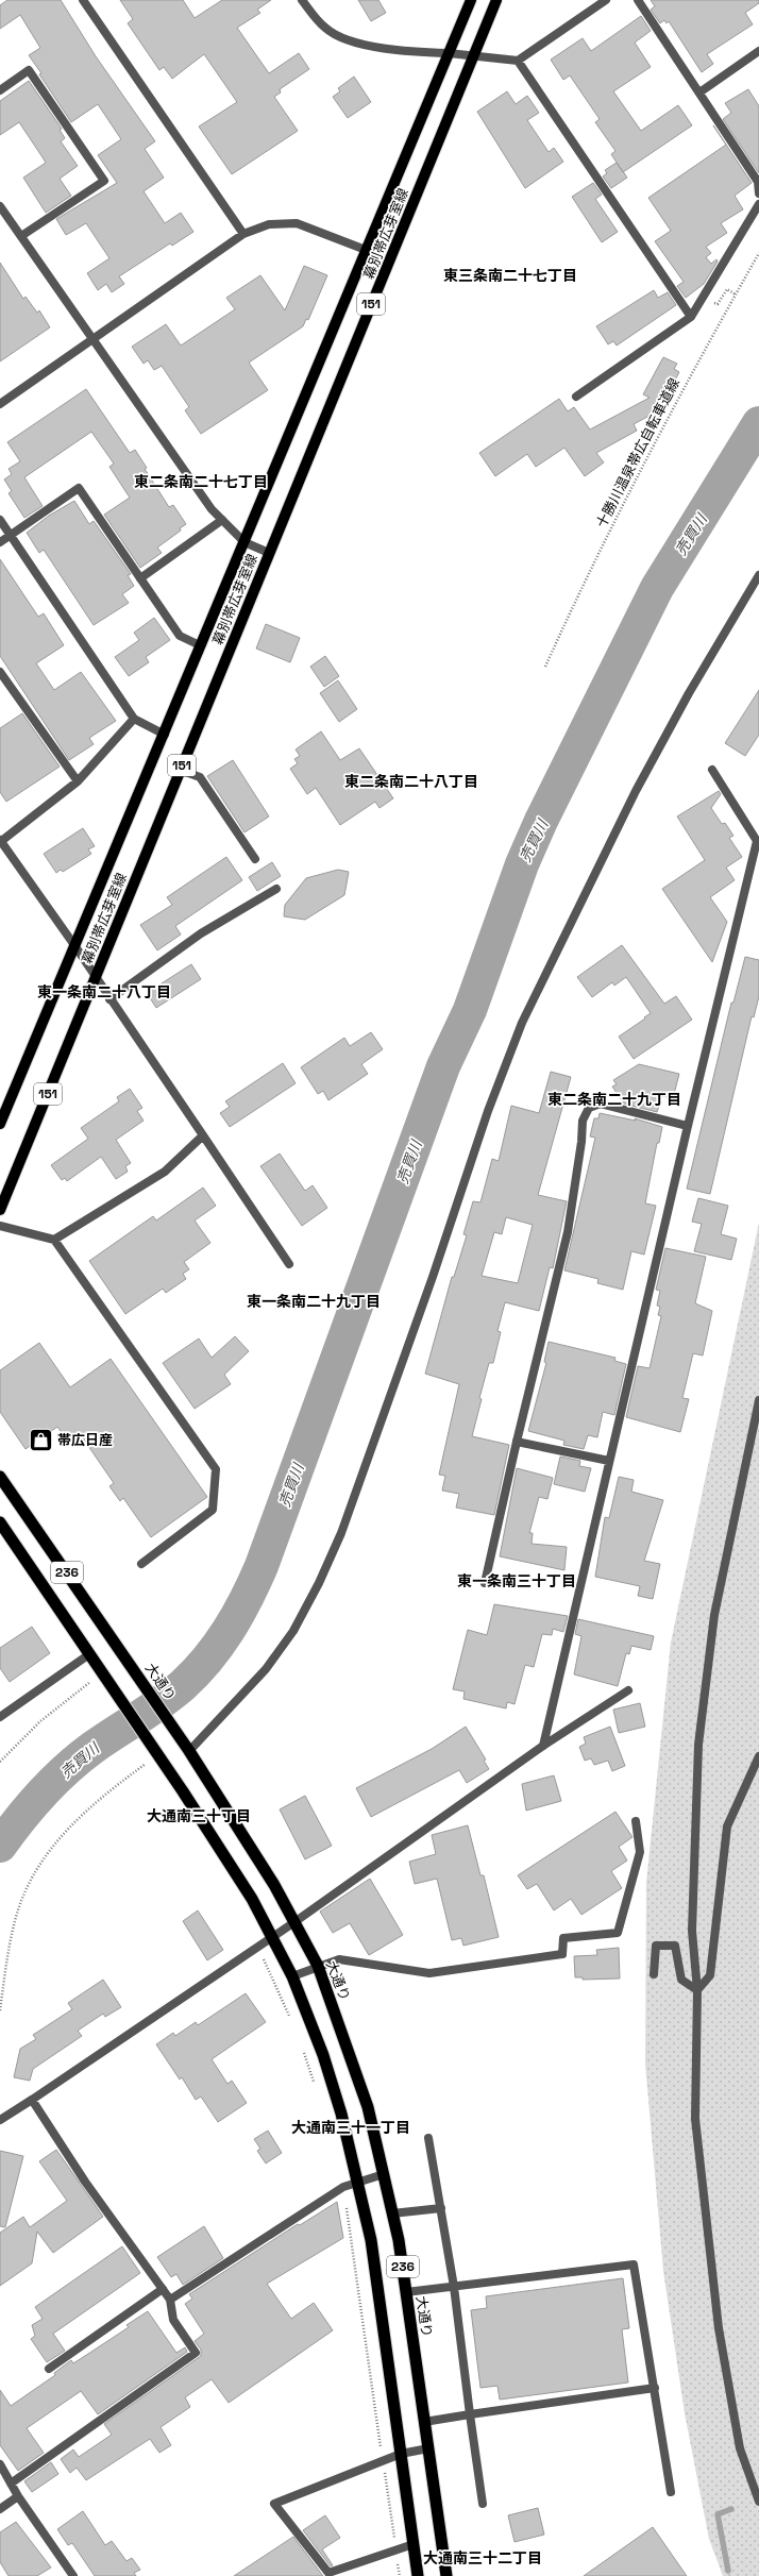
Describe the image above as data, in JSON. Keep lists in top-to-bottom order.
{
  "streets": {
    "highway": ["236", "大通り"],
    "main road": ["幕別帯広芽室線", "151"],
    "path": ["十勝川温泉帯広自転車道線"]
  },
  "districts": [
    "東三条南二十七丁目",
    "東二条南二十七丁目",
    "東二条南二十八丁目",
    "東一条南二十八丁目",
    "東二条南二十九丁目",
    "東一条南二十九丁目",
    "東一条南三十丁目",
    "大通南三十丁目",
    "大通南三十一丁目",
    "大通南三十二丁目"
  ],
  "water": ["売買川"],
  "places": {
    "shop": ["帯広日産"]
  }
}
